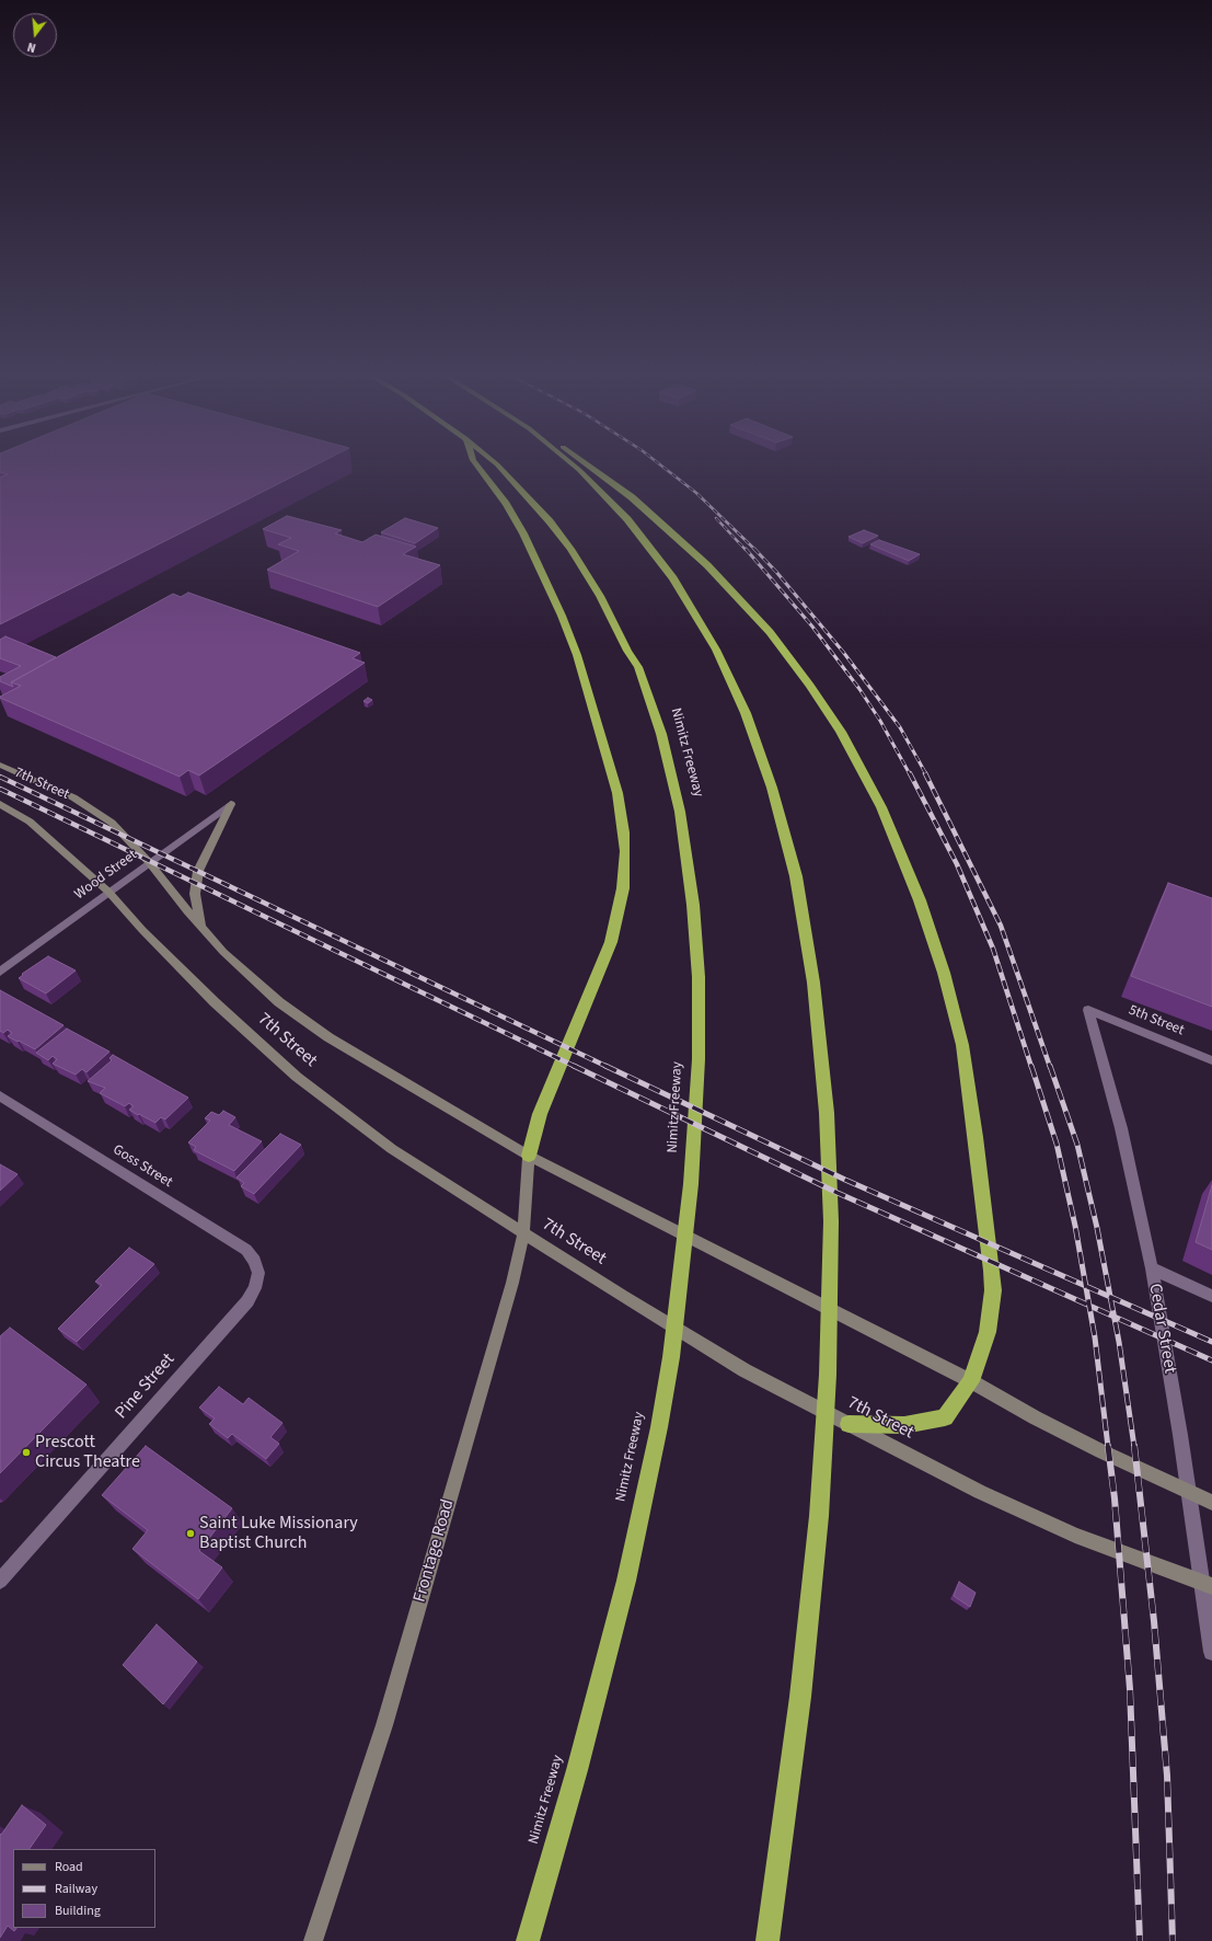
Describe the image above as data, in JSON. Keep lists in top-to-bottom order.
{
  "streets": {
    "highway": ["Nimitz Freeway"],
    "main road": ["7th Street", "Frontage Road"],
    "street": [
      "Wood Street",
      "5th Street",
      "Goss Street",
      "Cedar Street",
      "Pine Street"
    ]
  },
  "crossings": [
    ["7th Street", "Wood Street"],
    ["7th Street", "Frontage Road"],
    ["5th Street", "Cedar Street"],
    ["Goss Street", "Pine Street"]
  ],
  "places": ["Prescott Circus Theatre", "Saint Luke Missionary Baptist Church"],
  "legend": ["Road", "Railway", "Building"],
  "north": "bottom"
}
